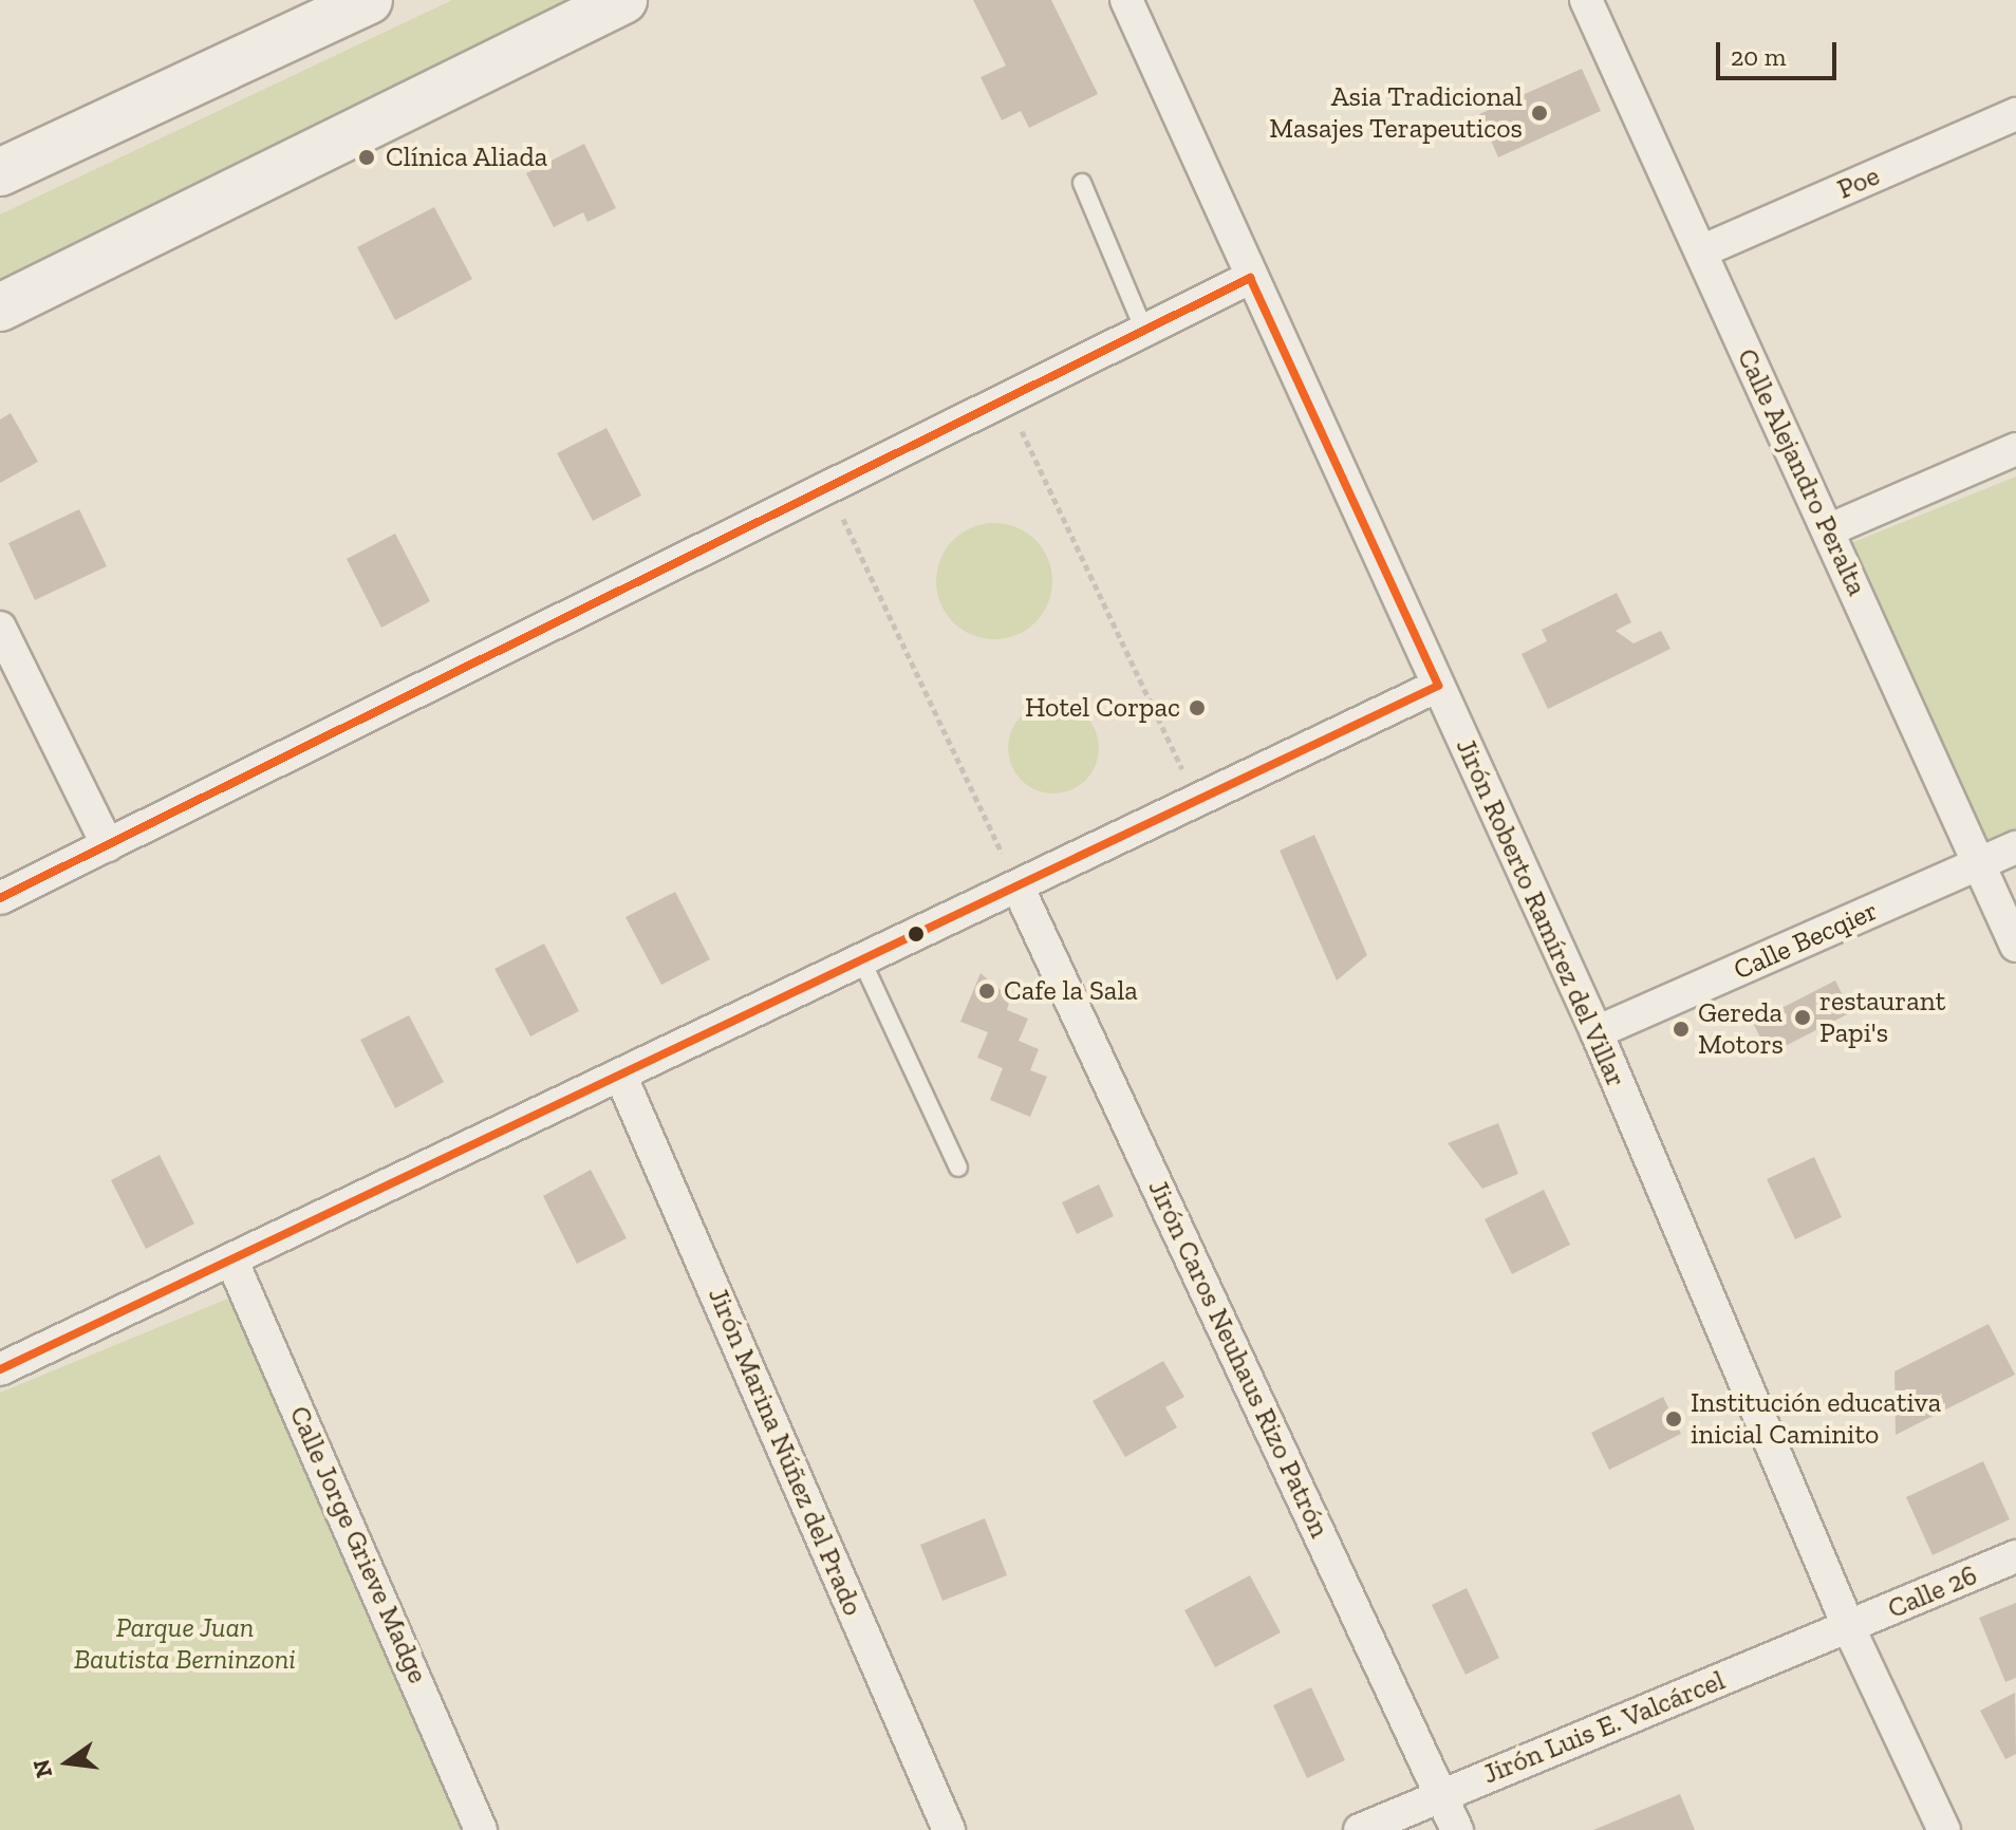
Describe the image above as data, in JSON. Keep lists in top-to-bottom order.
{
  "streets": {
    "street": [
      "Poe",
      "Calle Alejandro Peralta",
      "Jirón Roberto Ramírez del Villar",
      "Calle Becqier",
      "Jirón Caros Neuhaus Rizo Patrón",
      "Jirón Marina Núñez del Prado",
      "Calle Jorge Grieve Madge",
      "Calle 26",
      "Jirón Luis E. Valcárcel"
    ]
  },
  "crossings": [
    ["Poe", "Calle Alejandro Peralta"],
    ["Calle Alejandro Peralta", "Calle Becqier"],
    ["Jirón Roberto Ramírez del Villar", "Calle Becqier"],
    ["Jirón Roberto Ramírez del Villar", "Calle 26"],
    ["Jirón Roberto Ramírez del Villar", "Jirón Luis E. Valcárcel"],
    ["Jirón Caros Neuhaus Rizo Patrón", "Jirón Luis E. Valcárcel"],
    ["Calle 26", "Jirón Luis E. Valcárcel"]
  ],
  "parks": ["Parque Juan Bautista Berninzoni"],
  "places": [
    "Asia Tradicional Masajes Terapeuticos",
    "Clínica Aliada",
    "Hotel Corpac",
    "Cafe la Sala",
    "restaurant Papi's",
    "Gereda Motors",
    "Institución educativa inicial Caminito"
  ],
  "scale_bar": "20 m",
  "north": "left"
}
